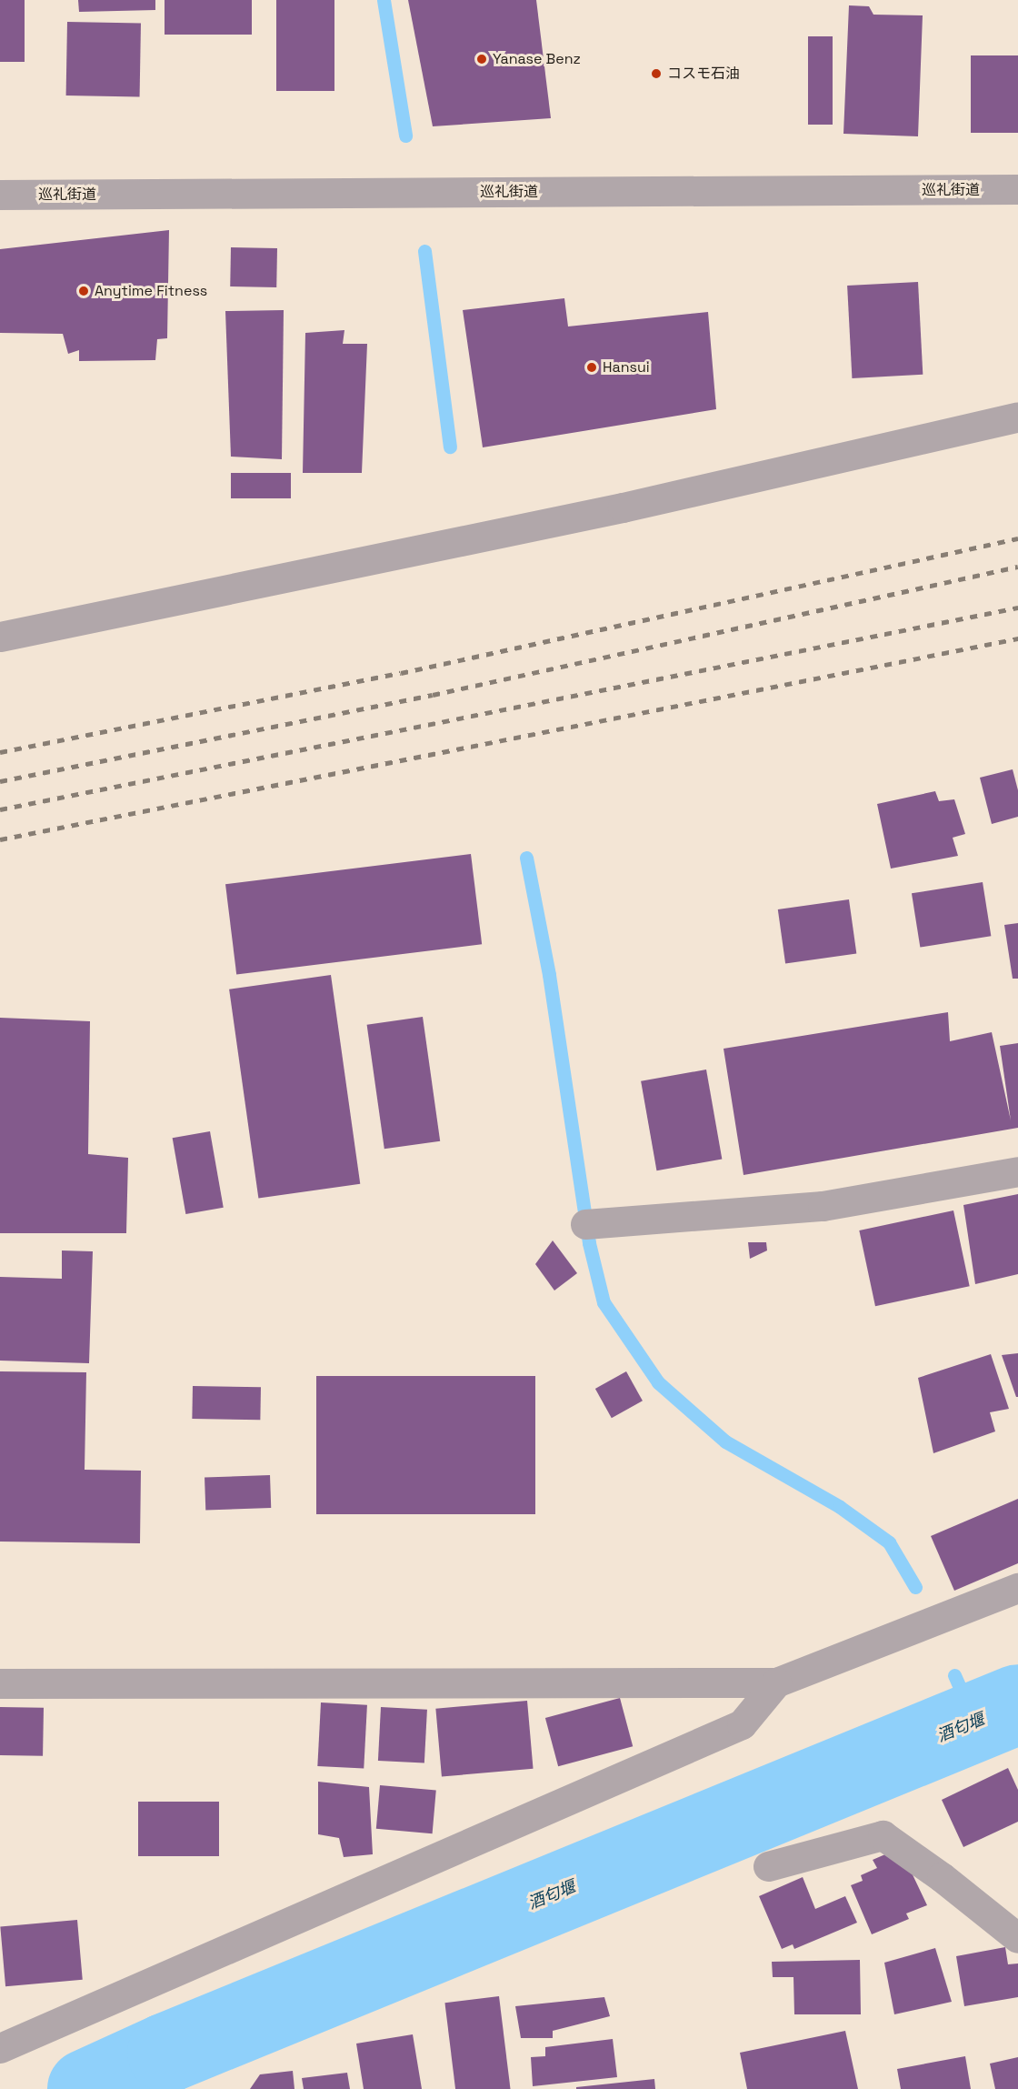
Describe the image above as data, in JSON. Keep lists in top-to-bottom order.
{
  "streets": {
    "street": ["巡礼街道"]
  },
  "water": ["酒匂堰"],
  "places": [
    "Yanase Benz",
    "コスモ石油",
    "Anytime Fitness",
    "Hansui"
  ]
}
